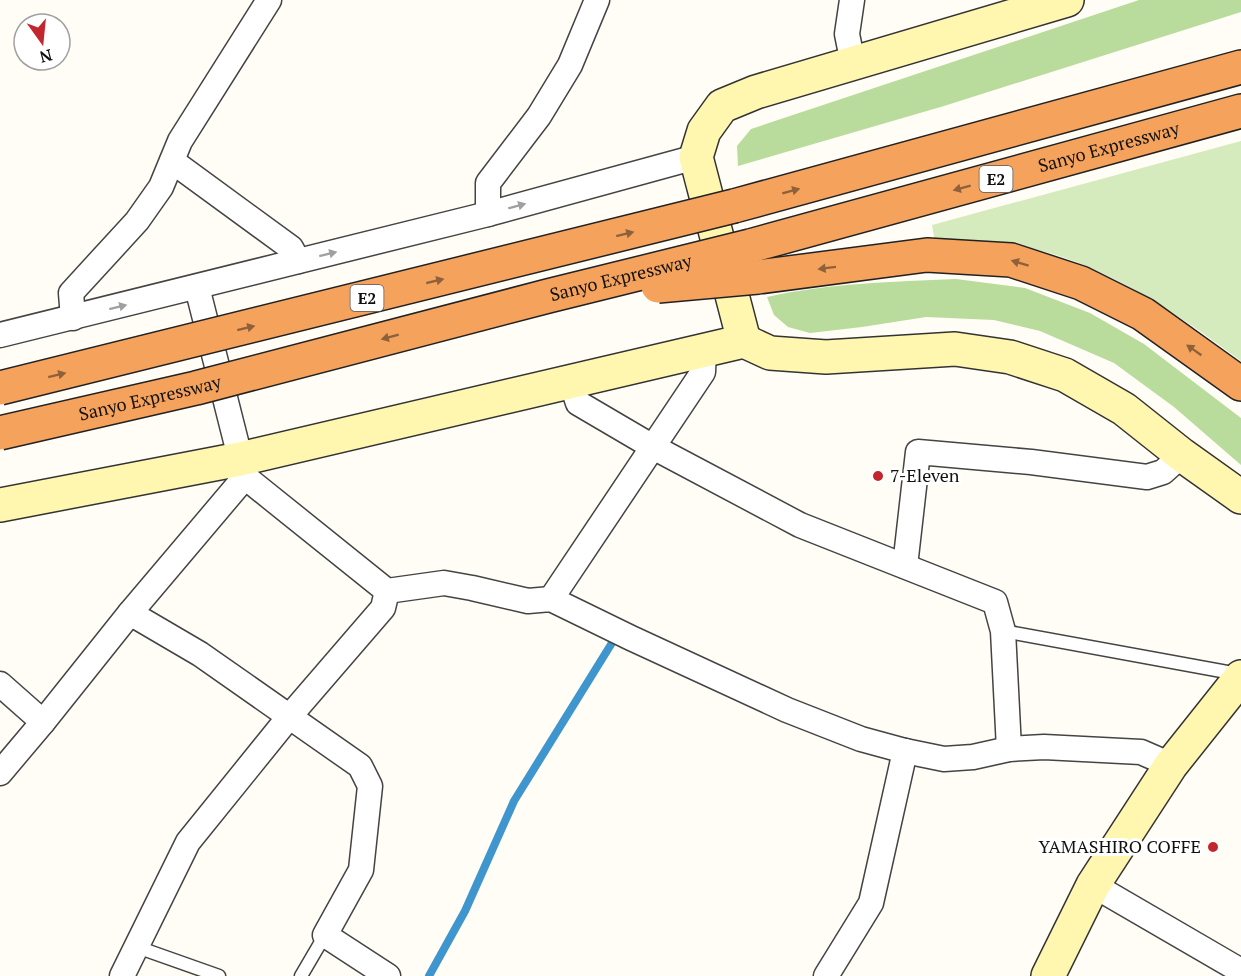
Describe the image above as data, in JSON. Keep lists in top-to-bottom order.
{
  "streets": {
    "highway": ["Sanyo Expressway", "E2"]
  },
  "places": ["7-Eleven", "YAMASHIRO COFFE"],
  "north": "bottom"
}
